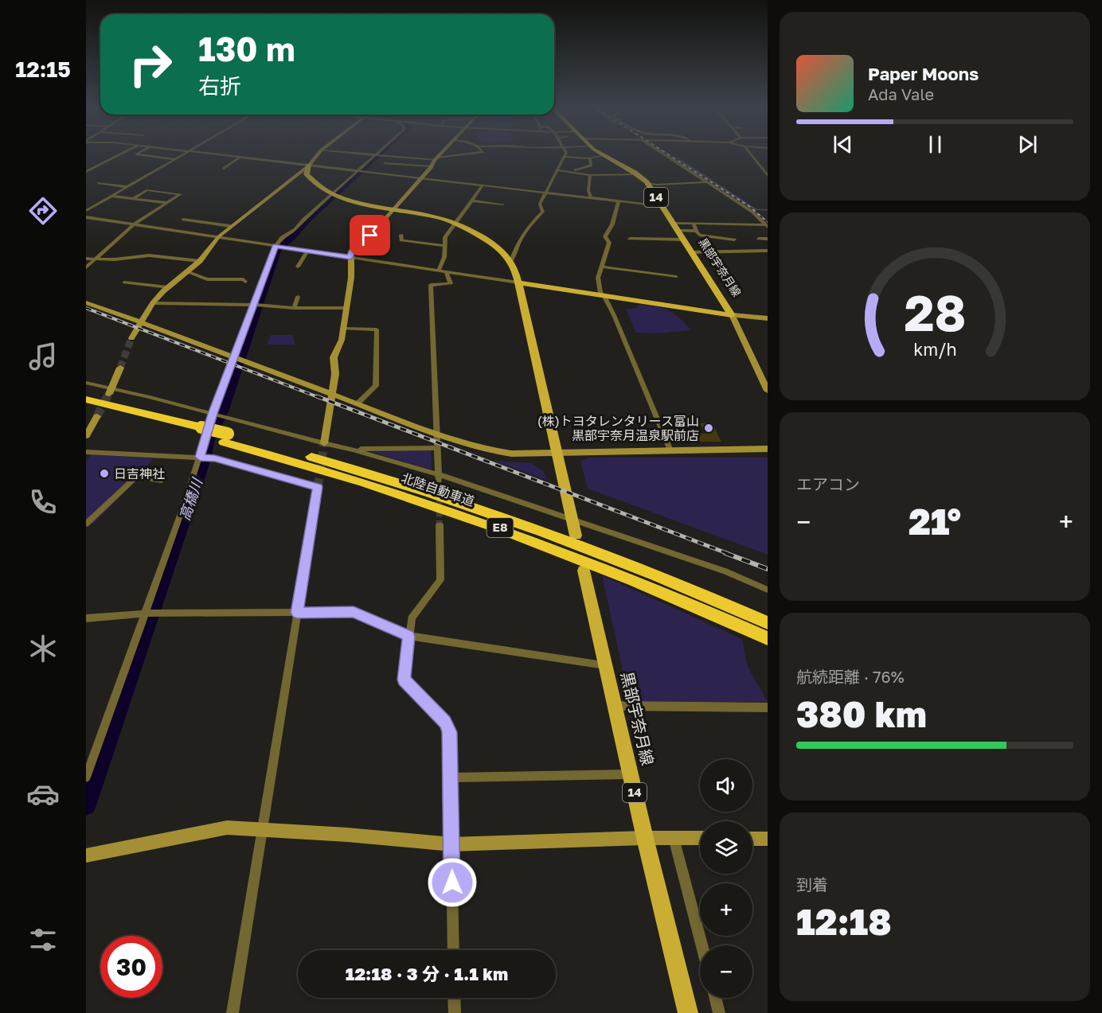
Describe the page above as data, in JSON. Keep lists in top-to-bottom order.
{
  "streets": {
    "highway": ["北陸自動車道", "E8"],
    "main road": ["14", "黒部宇奈月線"]
  },
  "water": ["高橋川"],
  "places": ["(株)トヨタレンタリース富山 黒部宇奈月温泉駅前店", "日吉神社"],
  "page": {
    "tabs": "12:15",
    "turn": ["130 m", "右折"],
    "song": ["Paper Moons", "Ada Vale"],
    "tile": [
      "エアコン",
      ["航続距離 · 76%", "380 km"],
      ["到着", "12:18"]
    ],
    "heat": ["−", "21°", "+"],
    "map_buttons": ["+", "−"],
    "limit": "30",
    "trip": "12:18 · 3 分 · 1.1 km",
    "gauge": ["28", "km/h"]
  }
}
